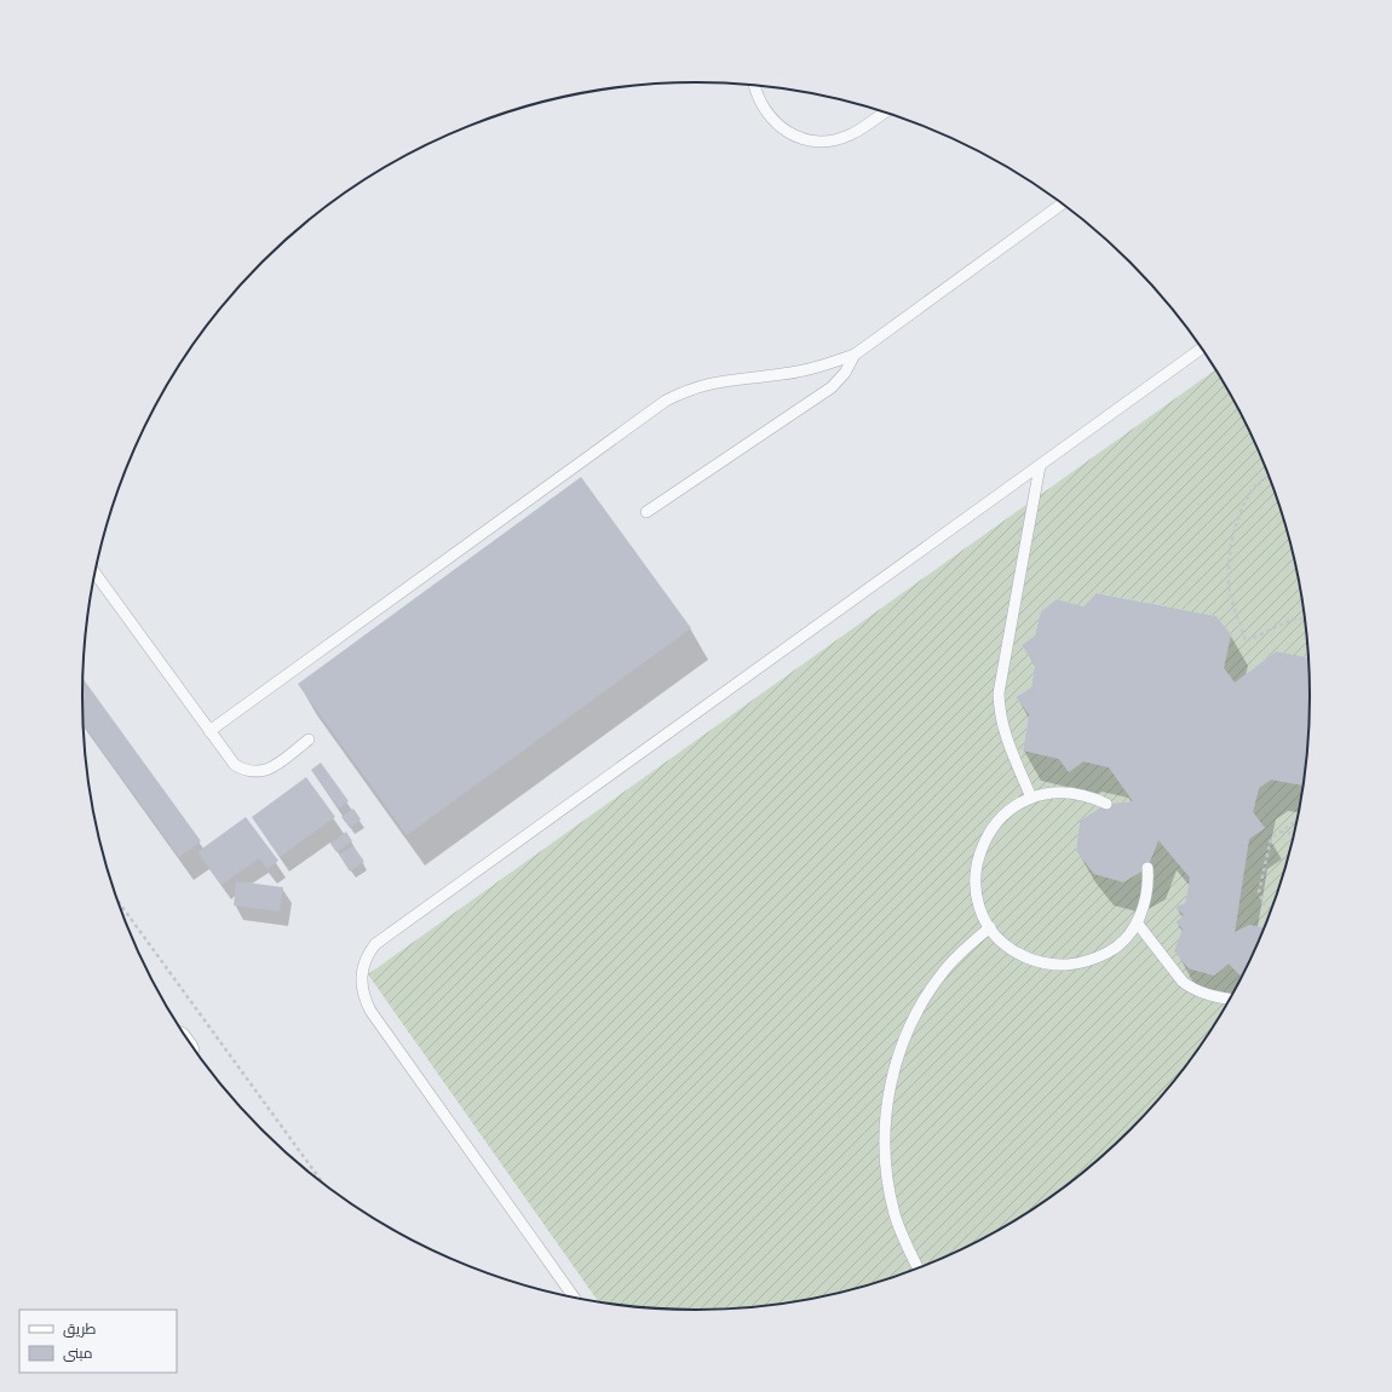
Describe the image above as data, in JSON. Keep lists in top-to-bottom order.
{
  "legend": ["طريق", "مبنى"]
}
